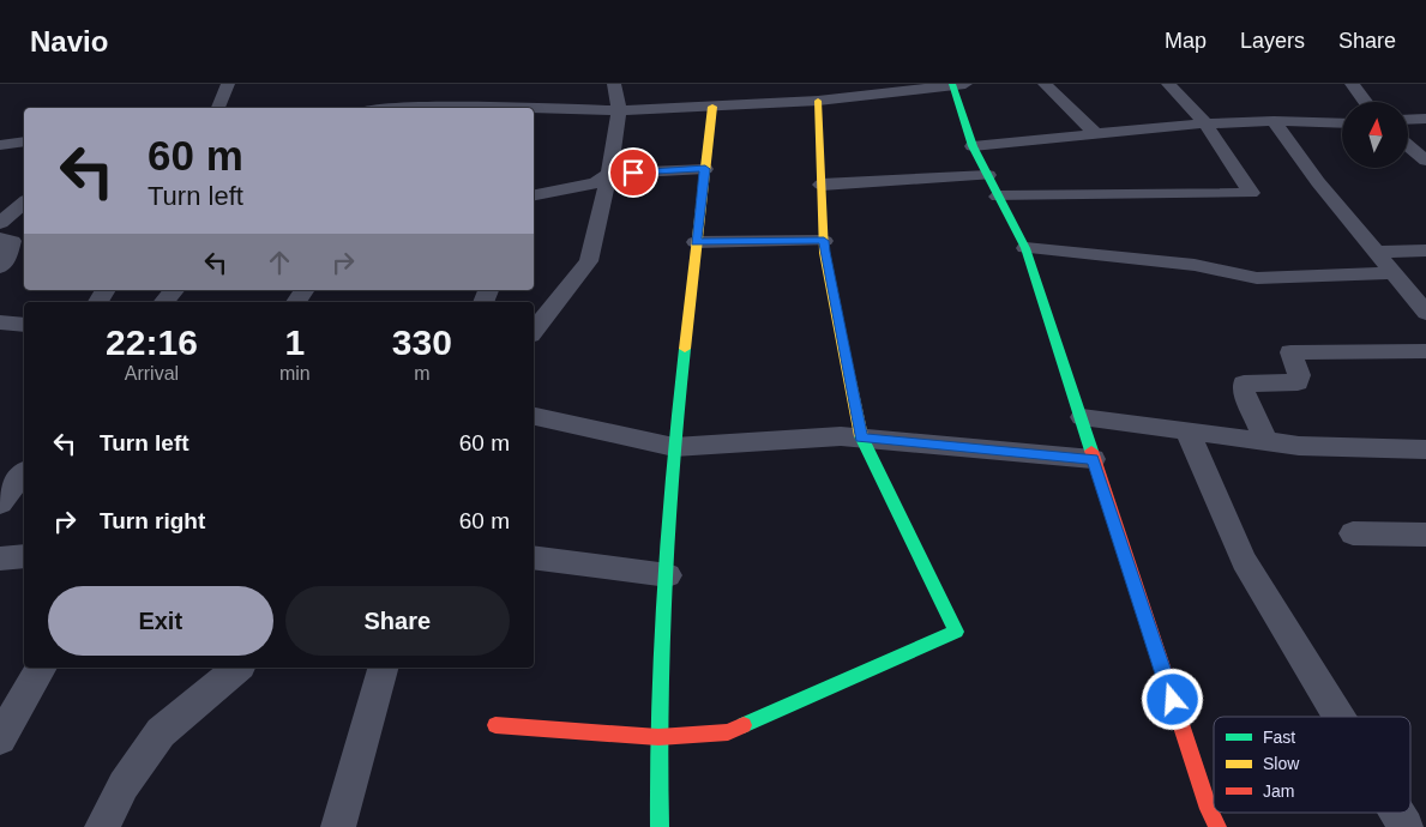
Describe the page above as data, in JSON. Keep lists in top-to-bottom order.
{
  "legend": ["Fast", "Slow", "Jam"],
  "north": "top",
  "page": {
    "header": "Navio",
    "nav": ["Map", "Layers", "Share"],
    "turn": ["60 m", "Turn left"],
    "eta": [
      "22:16",
      "Arrival",
      "1",
      "min",
      "330",
      "m"
    ],
    "list": [
      {
        "name": "Turn left",
        "value": "60 m"
      },
      {
        "name": "Turn right",
        "value": "60 m"
      }
    ],
    "buttons": ["Exit", "Share"]
  }
}
